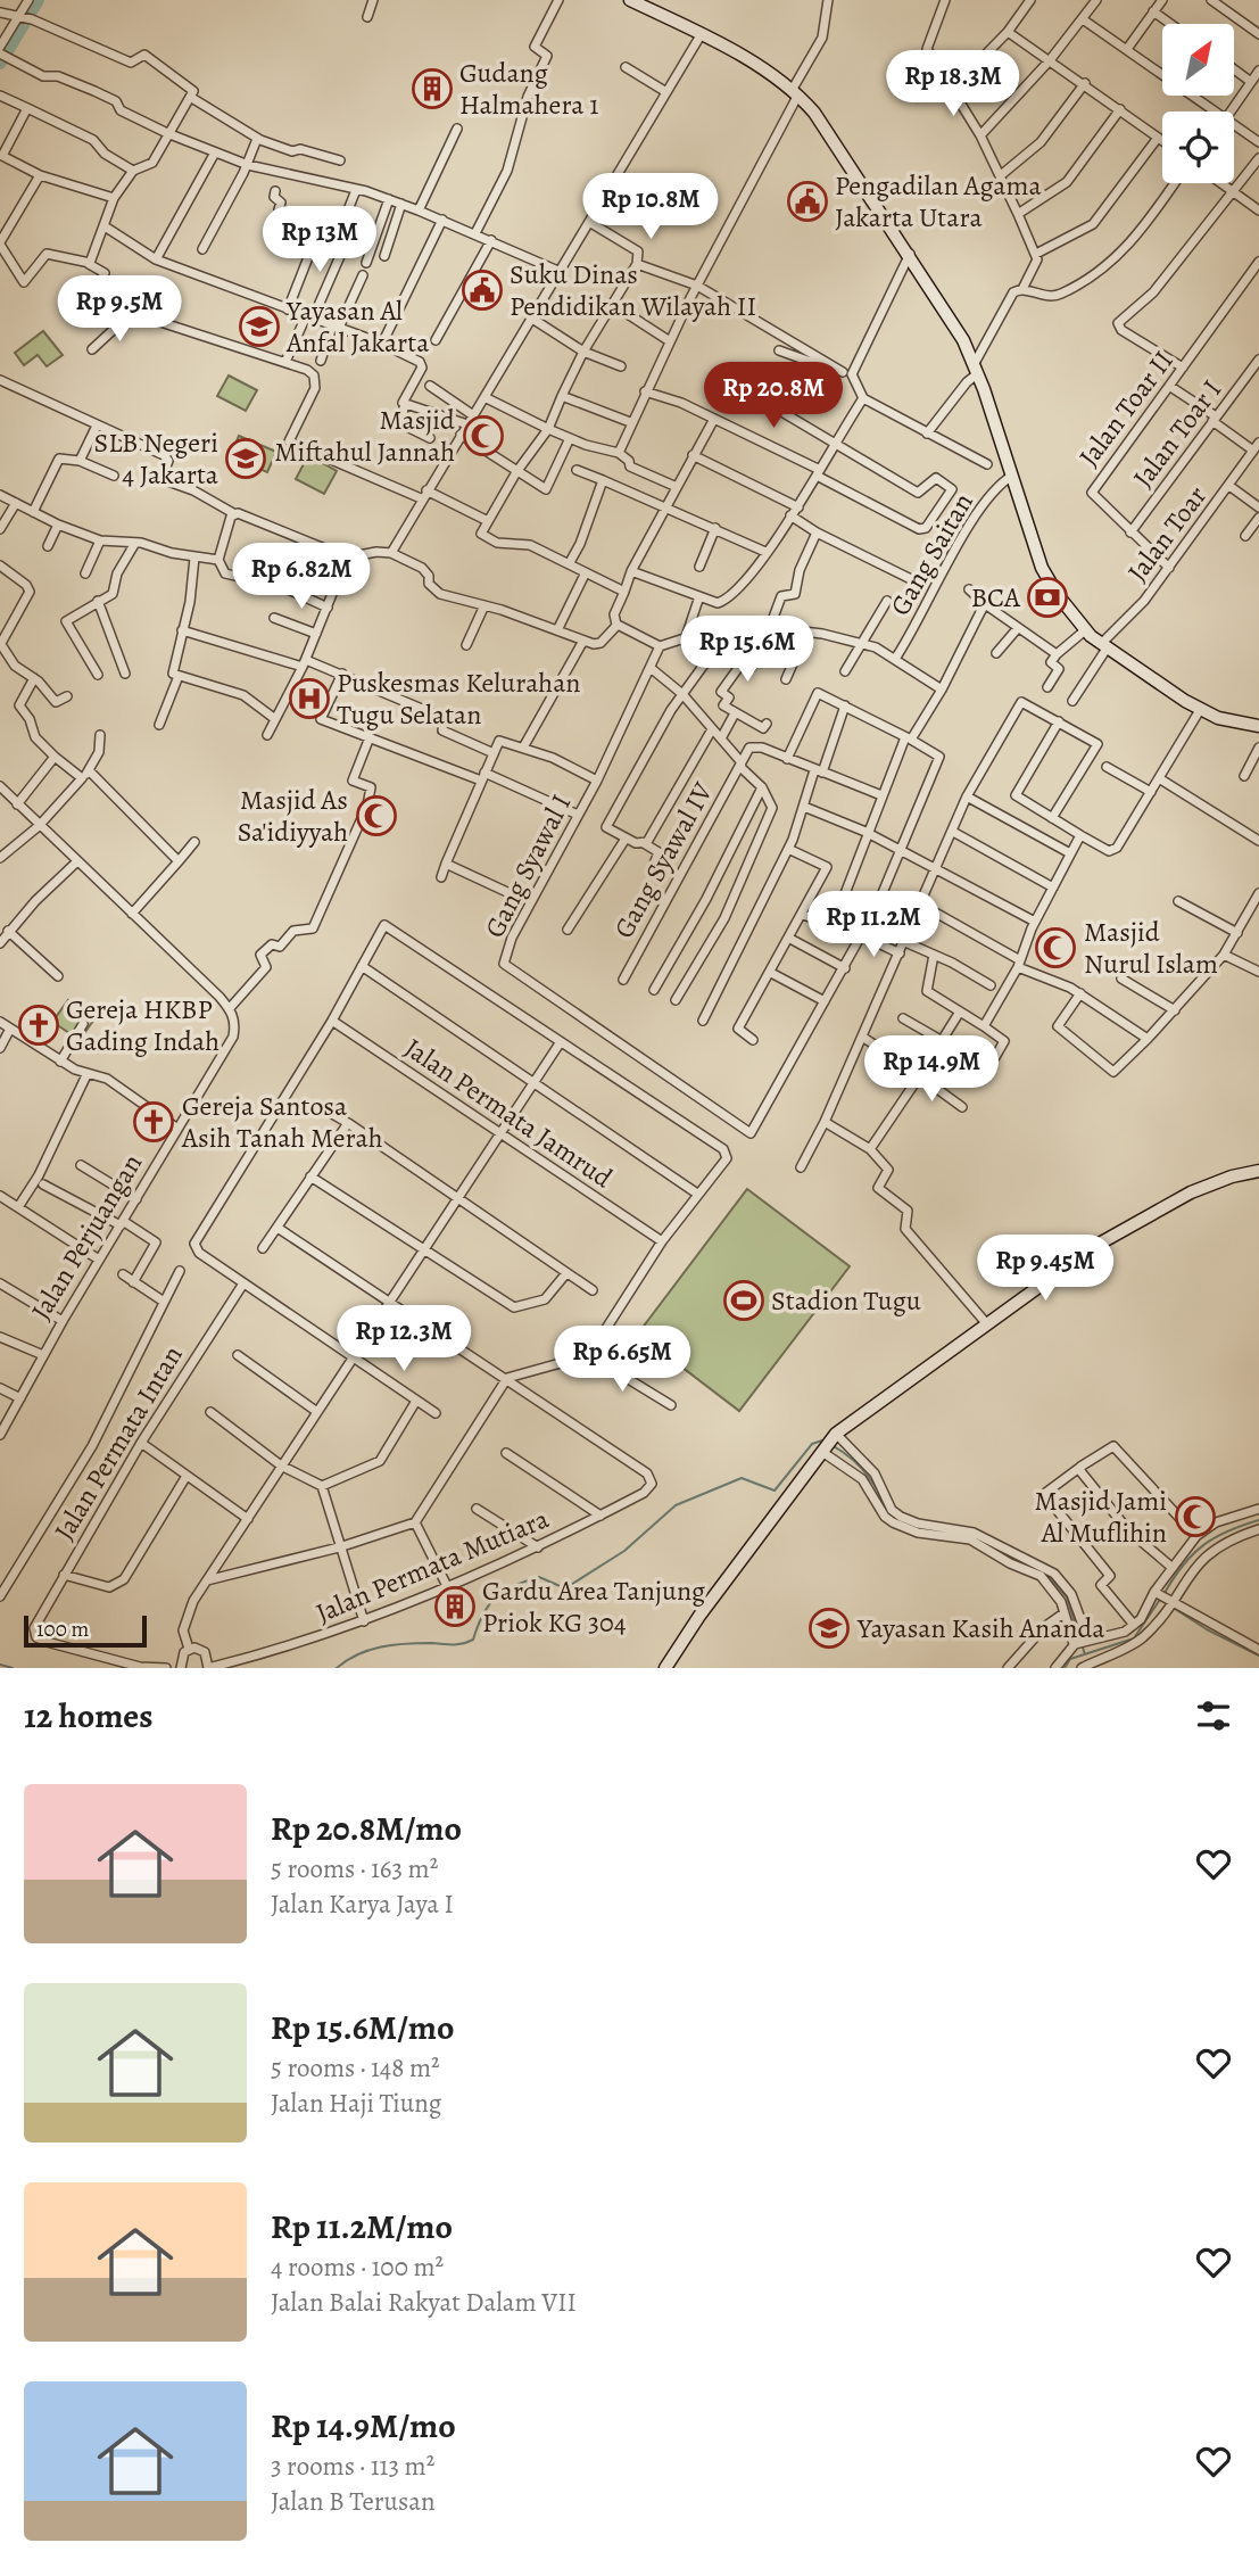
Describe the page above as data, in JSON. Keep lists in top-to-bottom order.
{
  "streets": {
    "street": [
      "Jalan Toar II",
      "Jalan Toar I",
      "Jalan Toar",
      "Gang Saitan",
      "Gang Syawal IV",
      "Gang Syawal I",
      "Jalan Permata Jamrud",
      "Jalan Perjuangan",
      "Jalan Permata Intan",
      "Jalan Permata Mutiara"
    ]
  },
  "crossings": [
    ["Jalan Toar II", "Jalan Toar I"],
    ["Jalan Toar II", "Jalan Toar"]
  ],
  "places": {
    "building": ["Gudang Halmahera 1", "Gardu Area Tanjung Priok KG 304"],
    "public building": ["Pengadilan Agama Jakarta Utara", "Suku Dinas Pendidikan Wilayah II"],
    "school or university": ["Yayasan Al Anfal Jakarta", "SLB Negeri 4 Jakarta", "Yayasan Kasih Ananda"],
    "mosque": [
      "Masjid Miftahul Jannah",
      "Masjid As Sa'idiyyah",
      "Masjid Nurul Islam",
      "Masjid Jami Al Muflihin"
    ],
    "bank": ["BCA"],
    "hospital": ["Puskesmas Kelurahan Tugu Selatan"],
    "church": ["Gereja HKBP Gading Indah", "Gereja Santosa Asih Tanah Merah"],
    "sports": ["Stadion Tugu"]
  },
  "scale_bar": "100 m",
  "north": "top right",
  "page": {
    "price": [
      "Rp 18.3M",
      "Rp 10.8M",
      "Rp 13M",
      "Rp 9.5M",
      "Rp 20.8M",
      "Rp 6.82M",
      "Rp 15.6M",
      "Rp 11.2M",
      "Rp 14.9M",
      "Rp 9.45M",
      "Rp 12.3M",
      "Rp 6.65M"
    ],
    "scale": "100 m",
    "heading": "12 homes",
    "list": [
      {
        "name": "Rp 20.8M/mo",
        "note": "5 rooms · 163 m² · Jalan Karya Jaya I"
      },
      {
        "name": "Rp 15.6M/mo",
        "note": "5 rooms · 148 m² · Jalan Haji Tiung"
      },
      {
        "name": "Rp 11.2M/mo",
        "note": "4 rooms · 100 m² · Jalan Balai Rakyat Dalam VII"
      },
      {
        "name": "Rp 14.9M/mo",
        "note": "3 rooms · 113 m² · Jalan B Terusan"
      }
    ]
  }
}
